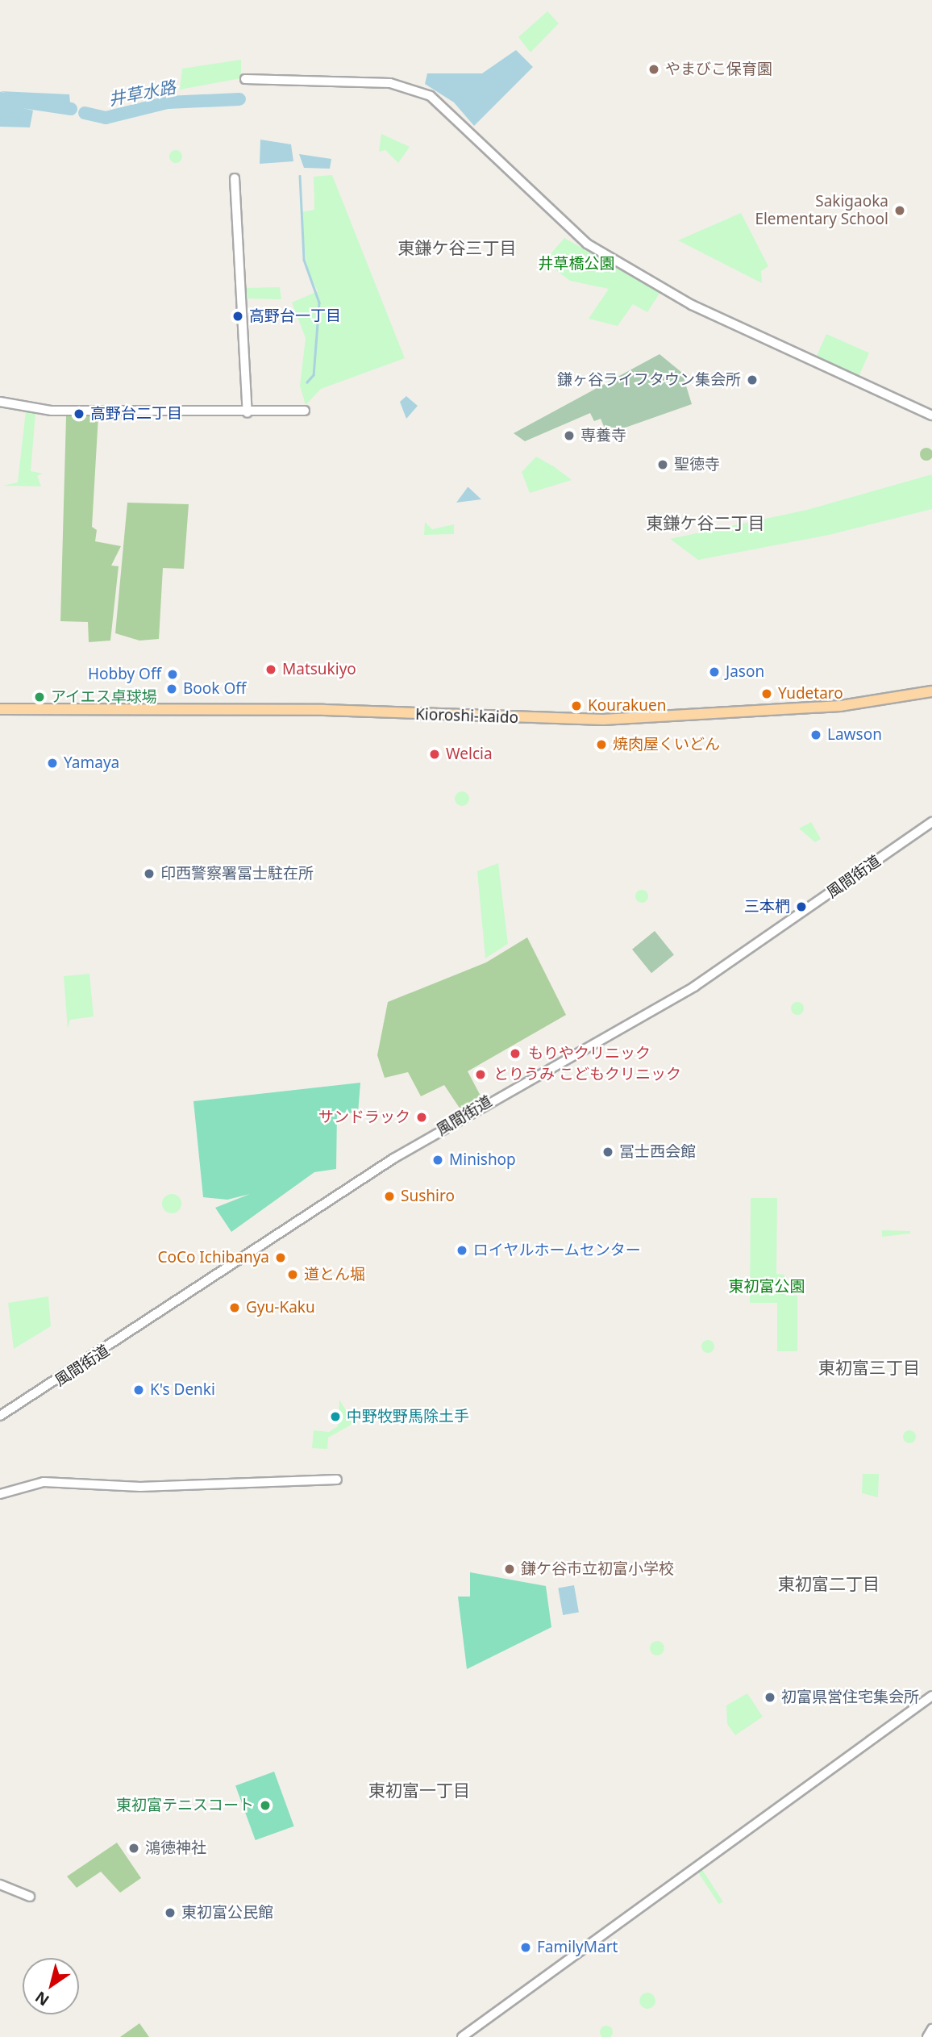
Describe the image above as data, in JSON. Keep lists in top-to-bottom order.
{
  "streets": {
    "main road": ["Kioroshi-kaido"],
    "street": ["風間街道"]
  },
  "districts": [
    "東鎌ケ谷三丁目",
    "東鎌ケ谷二丁目",
    "東初富三丁目",
    "東初富二丁目",
    "東初富一丁目"
  ],
  "water": ["井草水路"],
  "parks": ["井草橋公園", "東初富公園"],
  "places": [
    "やまびこ保育園",
    "Sakigaoka Elementary School",
    "高野台一丁目",
    "鎌ヶ谷ライフタウン集会所",
    "高野台二丁目",
    "専養寺",
    "聖徳寺",
    "Matsukiyo",
    "Jason",
    "Hobby Off",
    "Book Off",
    "Yudetaro",
    "アイエス卓球場",
    "Kourakuen",
    "Lawson",
    "焼肉屋くいどん",
    "Welcia",
    "Yamaya",
    "印西警察署冨士駐在所",
    "三本椚",
    "もりやクリニック",
    "とりうみ こどもクリニック",
    "サンドラック",
    "冨士西会館",
    "Minishop",
    "Sushiro",
    "ロイヤルホームセンター",
    "CoCo Ichibanya",
    "道とん堀",
    "Gyu-Kaku",
    "K's Denki",
    "中野牧野馬除土手",
    "鎌ケ谷市立初富小学校",
    "初富県営住宅集会所",
    "東初富テニスコート",
    "鴻徳神社",
    "東初富公民館",
    "FamilyMart"
  ],
  "north": "bottom left"
}
